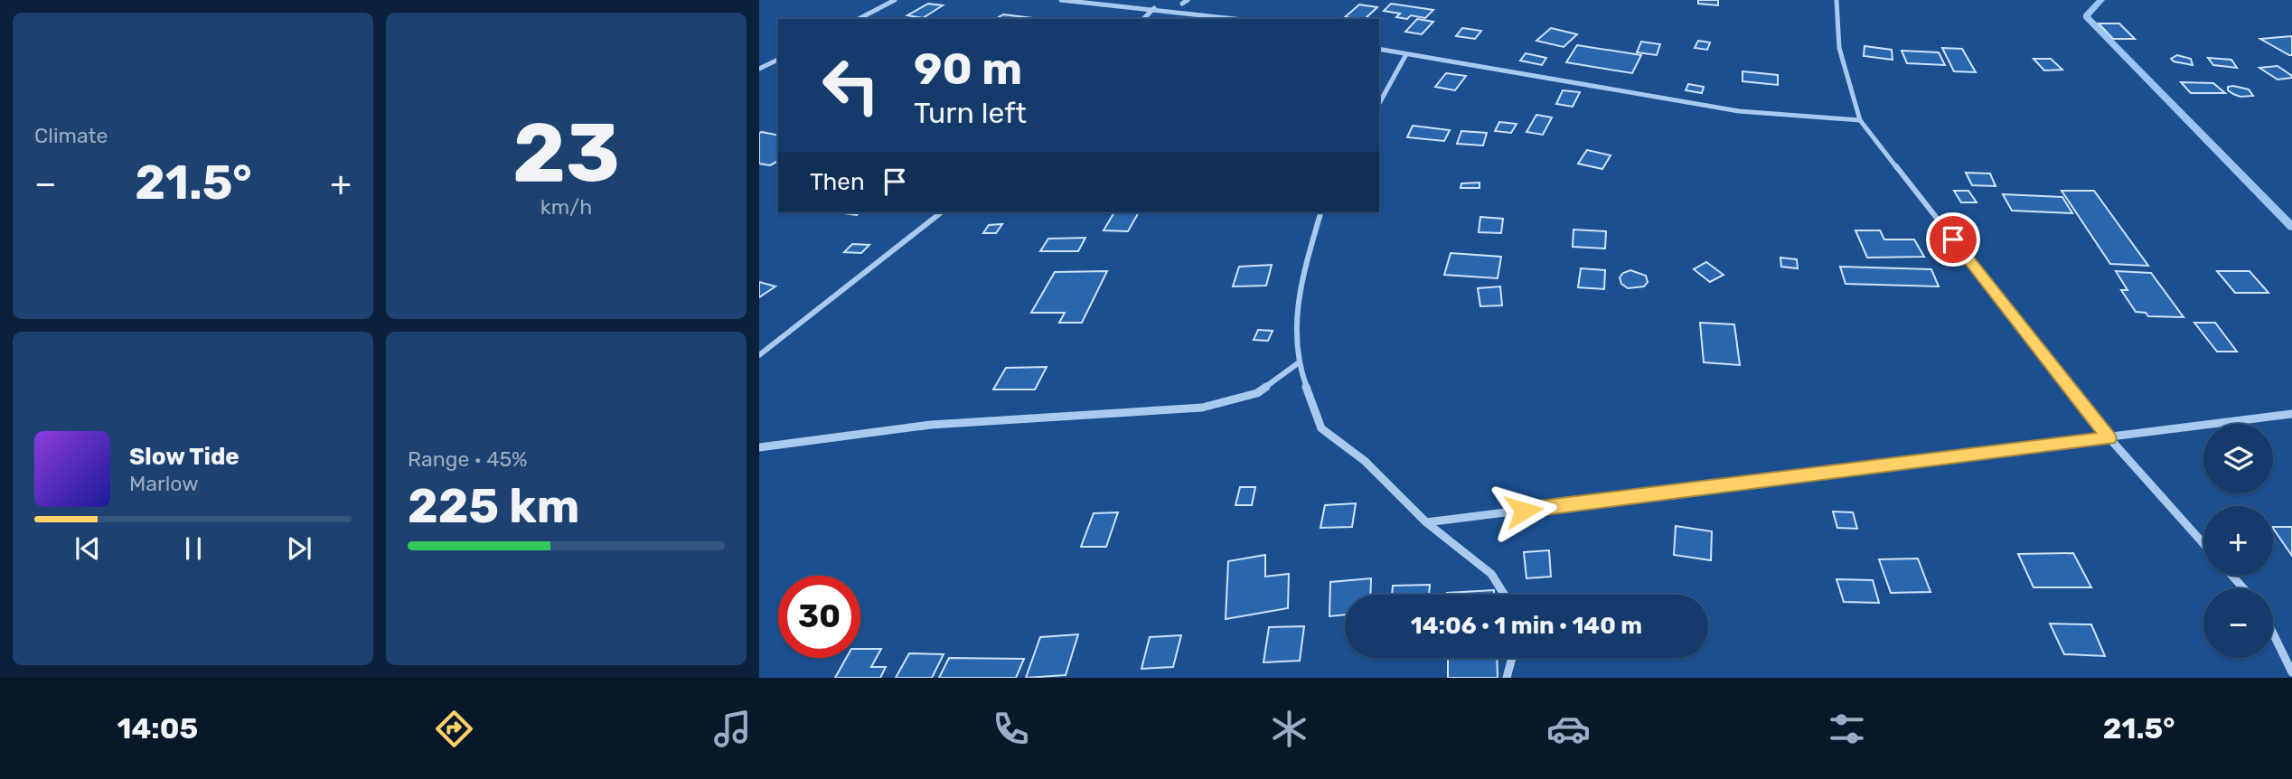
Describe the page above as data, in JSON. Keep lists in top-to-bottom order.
{
  "page": {
    "tile": [
      "Climate",
      ["23", "km/h"],
      ["Range · 45%", "225 km"]
    ],
    "turn": ["90 m", "Turn left"],
    "then": "Then",
    "heat": ["−", "21.5°", "+"],
    "map_buttons": ["+", "−"],
    "song": ["Slow Tide", "Marlow"],
    "limit": "30",
    "trip": "14:06 · 1 min · 140 m",
    "tabs": ["14:05", "21.5°"]
  }
}
